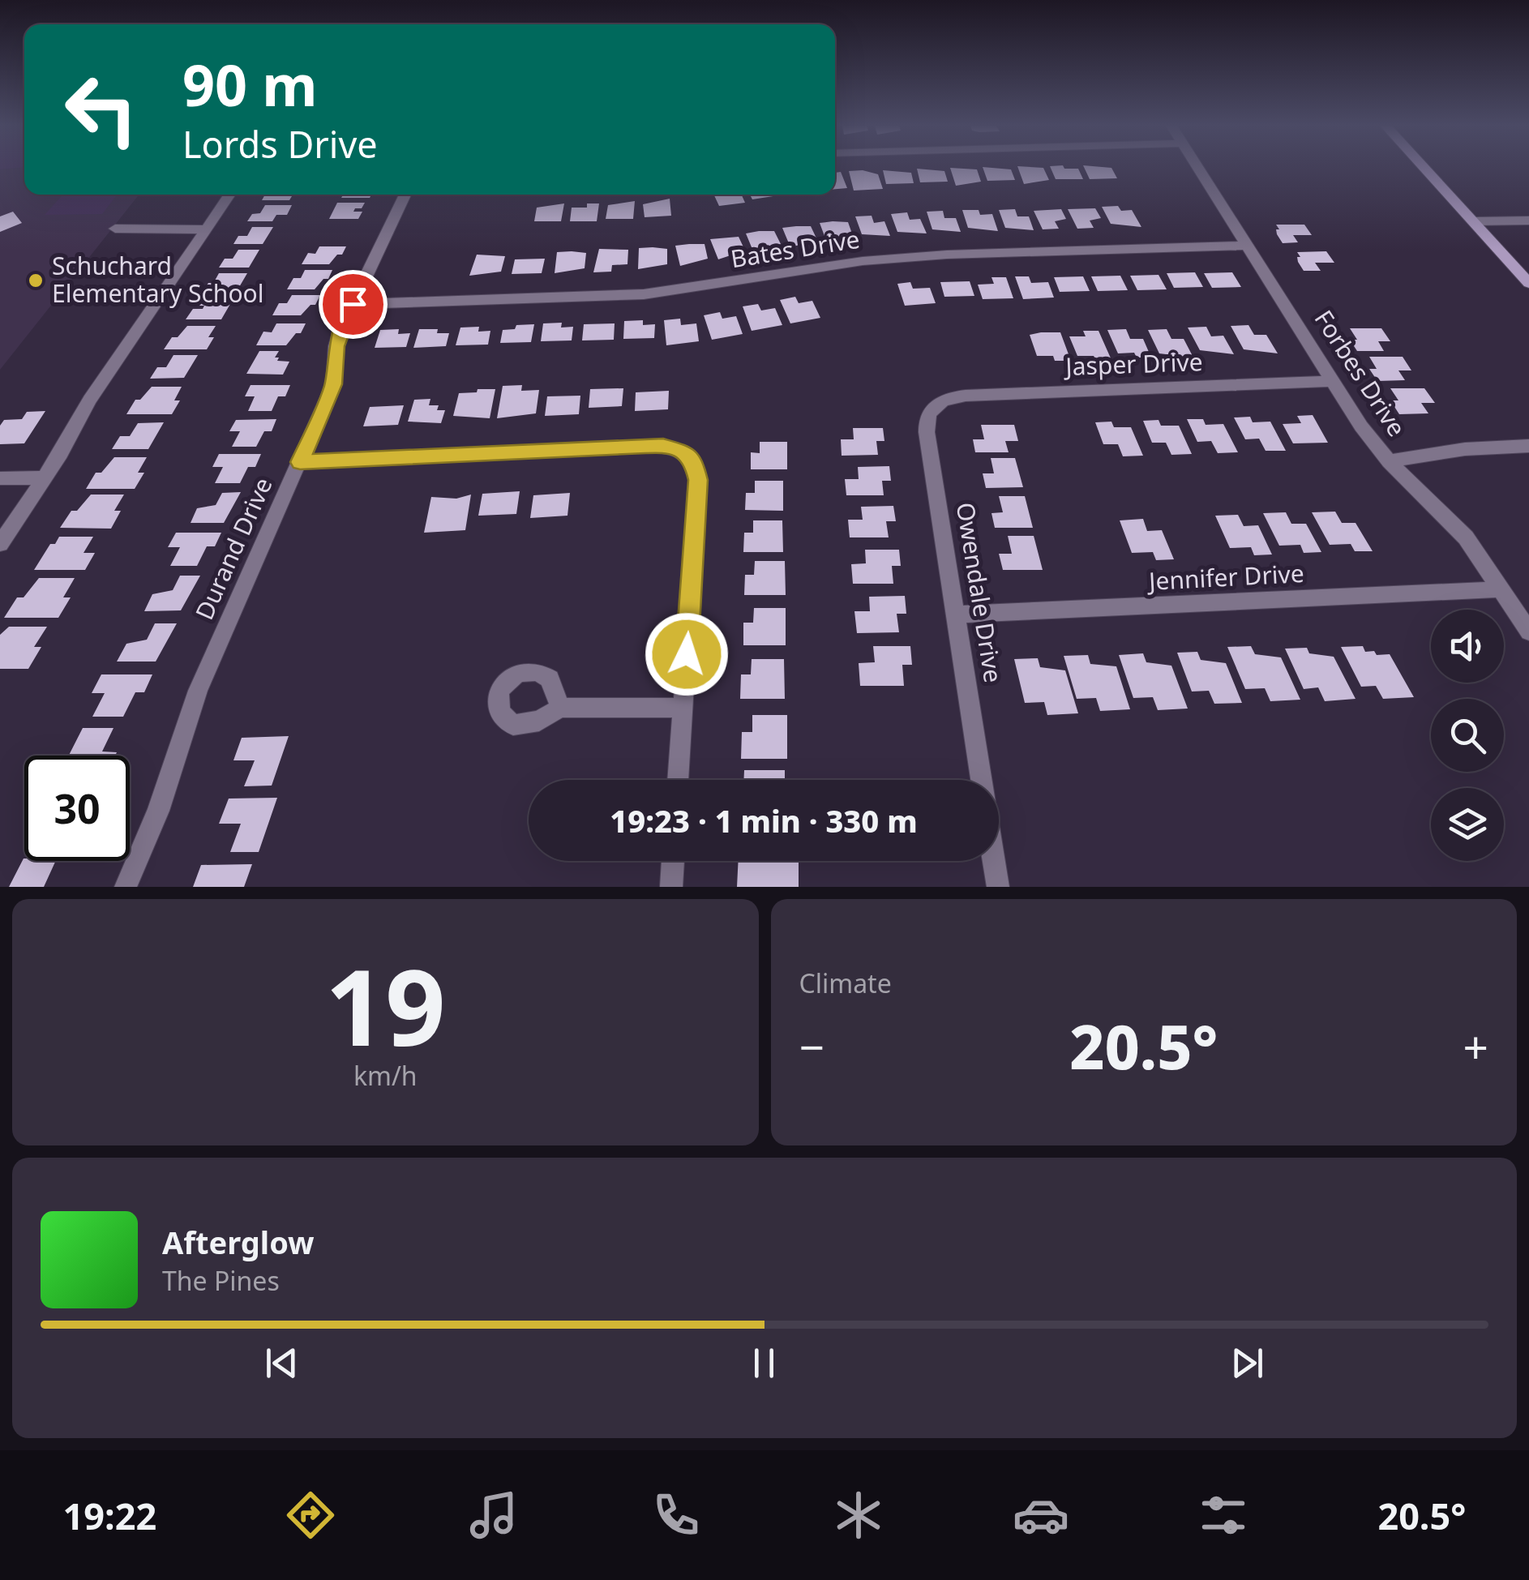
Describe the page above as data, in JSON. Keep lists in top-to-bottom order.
{
  "streets": {
    "street": [
      "Bates Drive",
      "Jasper Drive",
      "Forbes Drive",
      "Durand Drive",
      "Jennifer Drive",
      "Owendale Drive"
    ]
  },
  "crossings": [
    ["Bates Drive", "Forbes Drive"],
    ["Bates Drive", "Durand Drive"],
    ["Jasper Drive", "Forbes Drive"],
    ["Jasper Drive", "Owendale Drive"],
    ["Forbes Drive", "Jennifer Drive"],
    ["Jennifer Drive", "Owendale Drive"]
  ],
  "places": ["Schuchard Elementary School"],
  "page": {
    "turn": ["90 m", "Lords Drive"],
    "limit": "30",
    "trip": "19:23 · 1 min · 330 m",
    "tile": [
      ["19", "km/h"],
      "Climate"
    ],
    "heat": ["−", "20.5°", "+"],
    "song": ["Afterglow", "The Pines"],
    "tabs": ["19:22", "20.5°"]
  }
}
